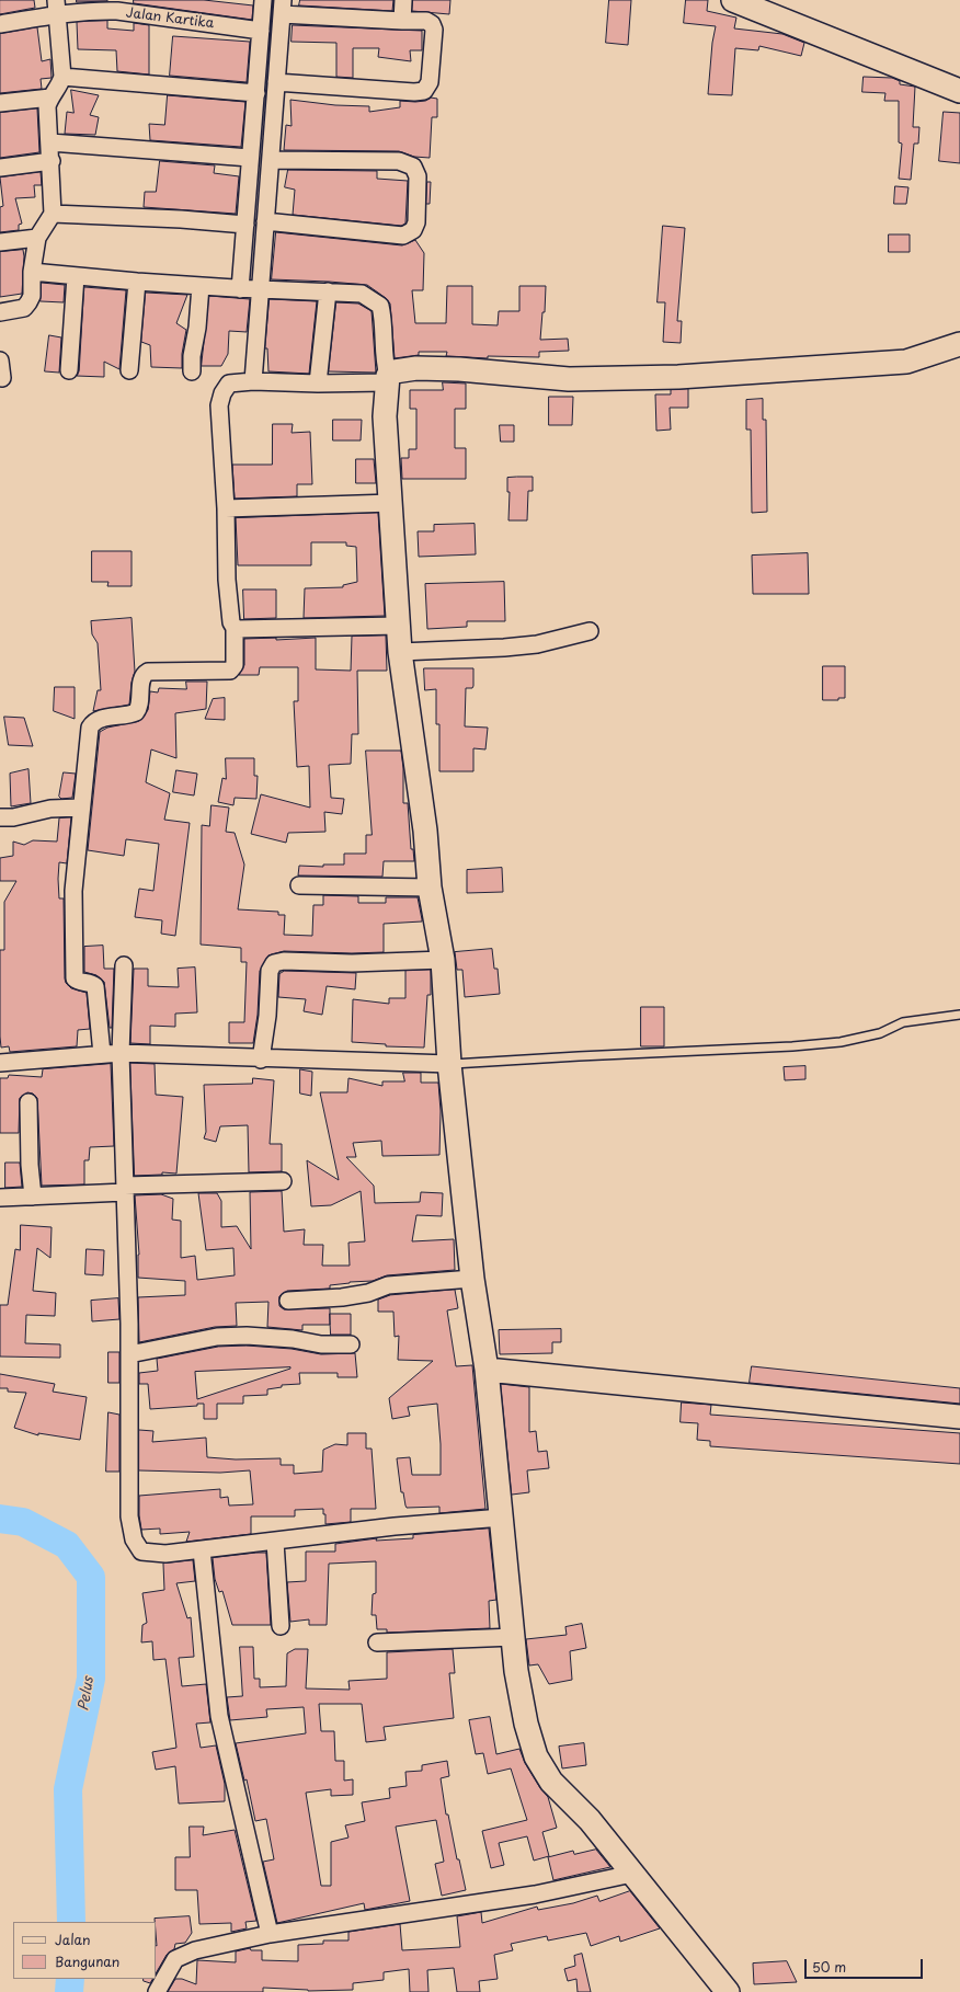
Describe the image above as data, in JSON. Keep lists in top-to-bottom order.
{
  "streets": {
    "street": ["Jalan Kartika"]
  },
  "water": ["Pelus"],
  "legend": ["Jalan", "Bangunan"],
  "scale_bar": "50 m"
}
